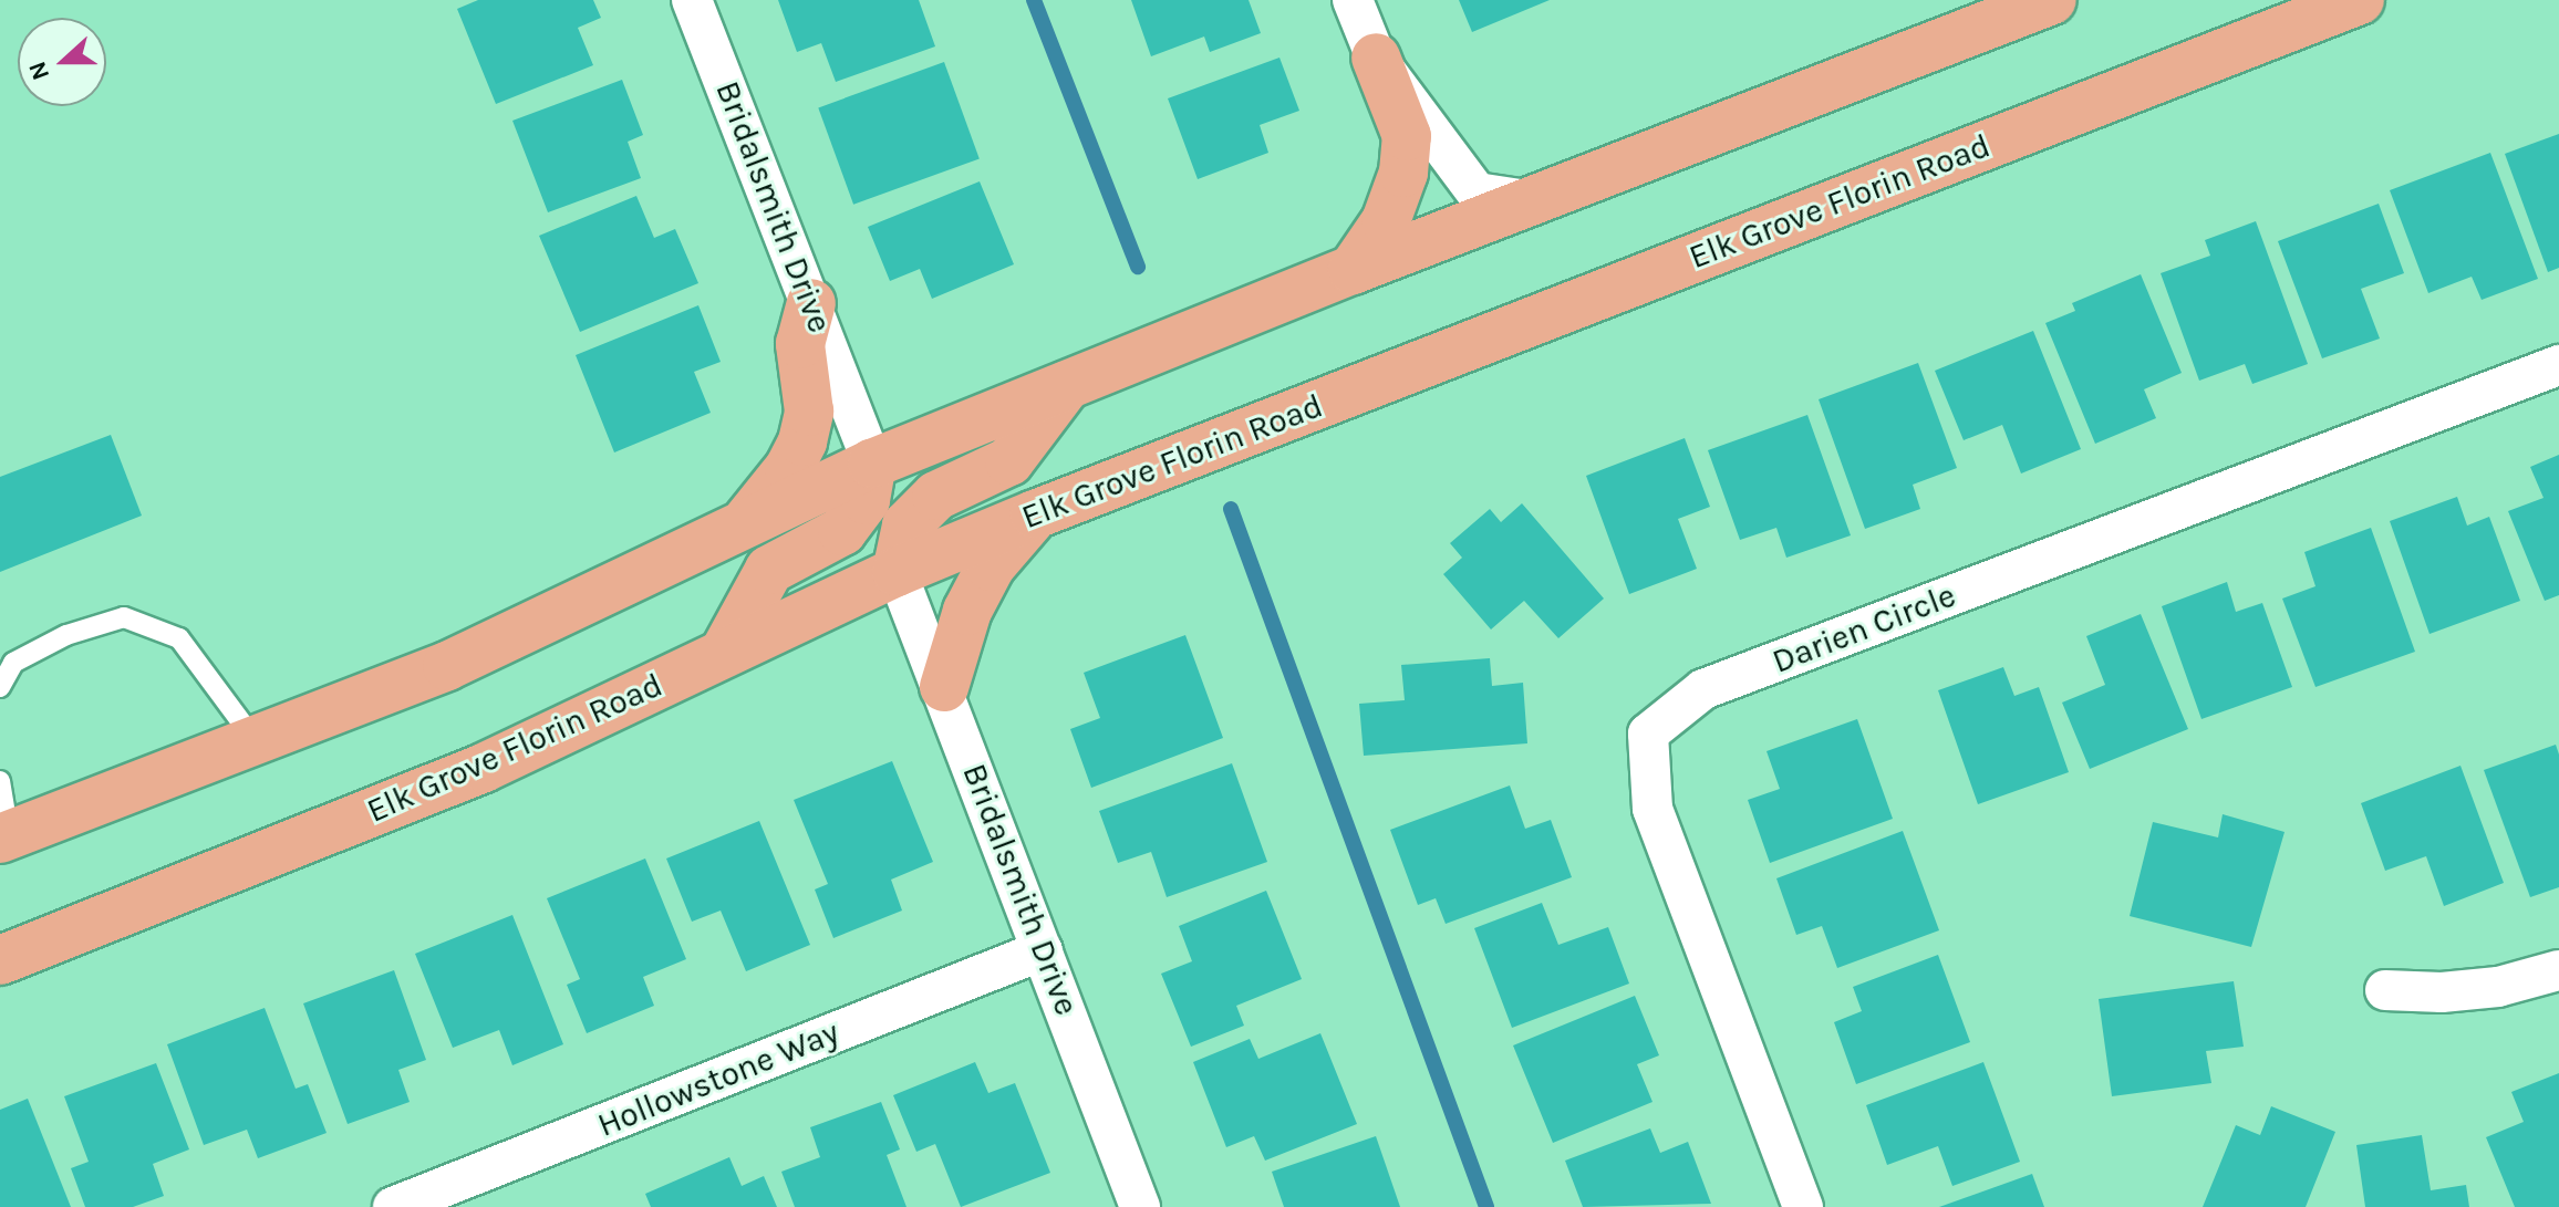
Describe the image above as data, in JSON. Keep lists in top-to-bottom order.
{
  "streets": {
    "main road": ["Elk Grove Florin Road"],
    "street": ["Bridalsmith Drive", "Darien Circle", "Hollowstone Way"]
  },
  "crossings": [
    ["Elk Grove Florin Road", "Bridalsmith Drive"],
    ["Bridalsmith Drive", "Hollowstone Way"]
  ],
  "north": "left"
}
